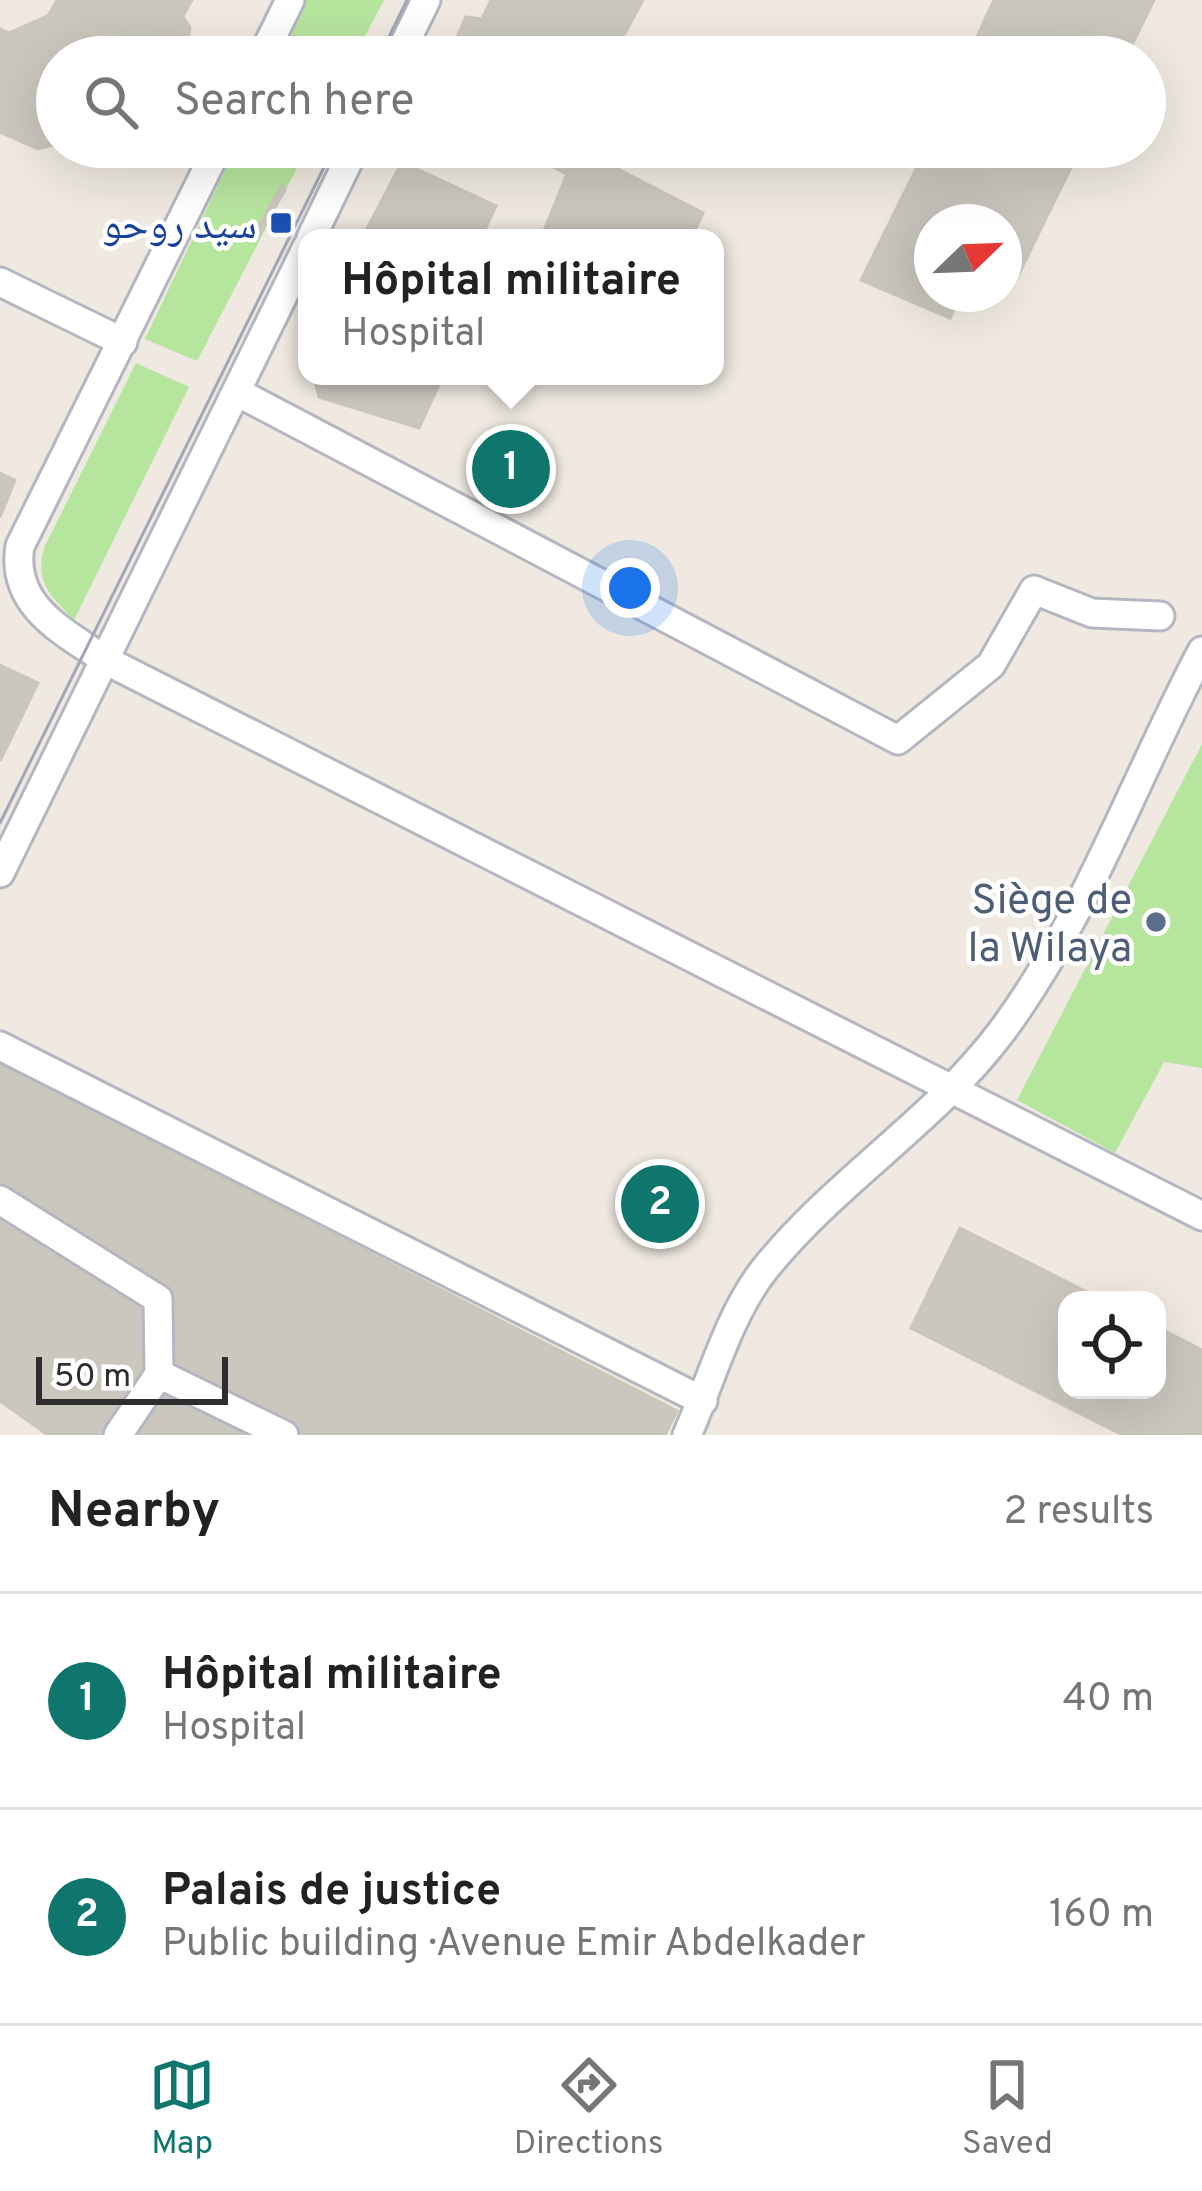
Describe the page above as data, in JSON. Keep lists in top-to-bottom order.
{
  "places": {
    "transit": ["سيد روحو"],
    "other": ["Siège de la Wilaya"]
  },
  "scale_bar": "50 m",
  "north": "top right",
  "page": {
    "search": "Search here",
    "popup": ["Hôpital militaire", "Hospital"],
    "pins": ["1", "2"],
    "scale": "50 m",
    "heading": ["Nearby", "2 results"],
    "list": [
      {
        "mark": "1",
        "name": "Hôpital militaire",
        "note": "Hospital",
        "value": "40 m"
      },
      {
        "mark": "2",
        "name": "Palais de justice",
        "note": "Public building · Avenue Emir Abdelkader",
        "value": "160 m"
      }
    ],
    "nav": ["Map", "Directions", "Saved"]
  }
}
